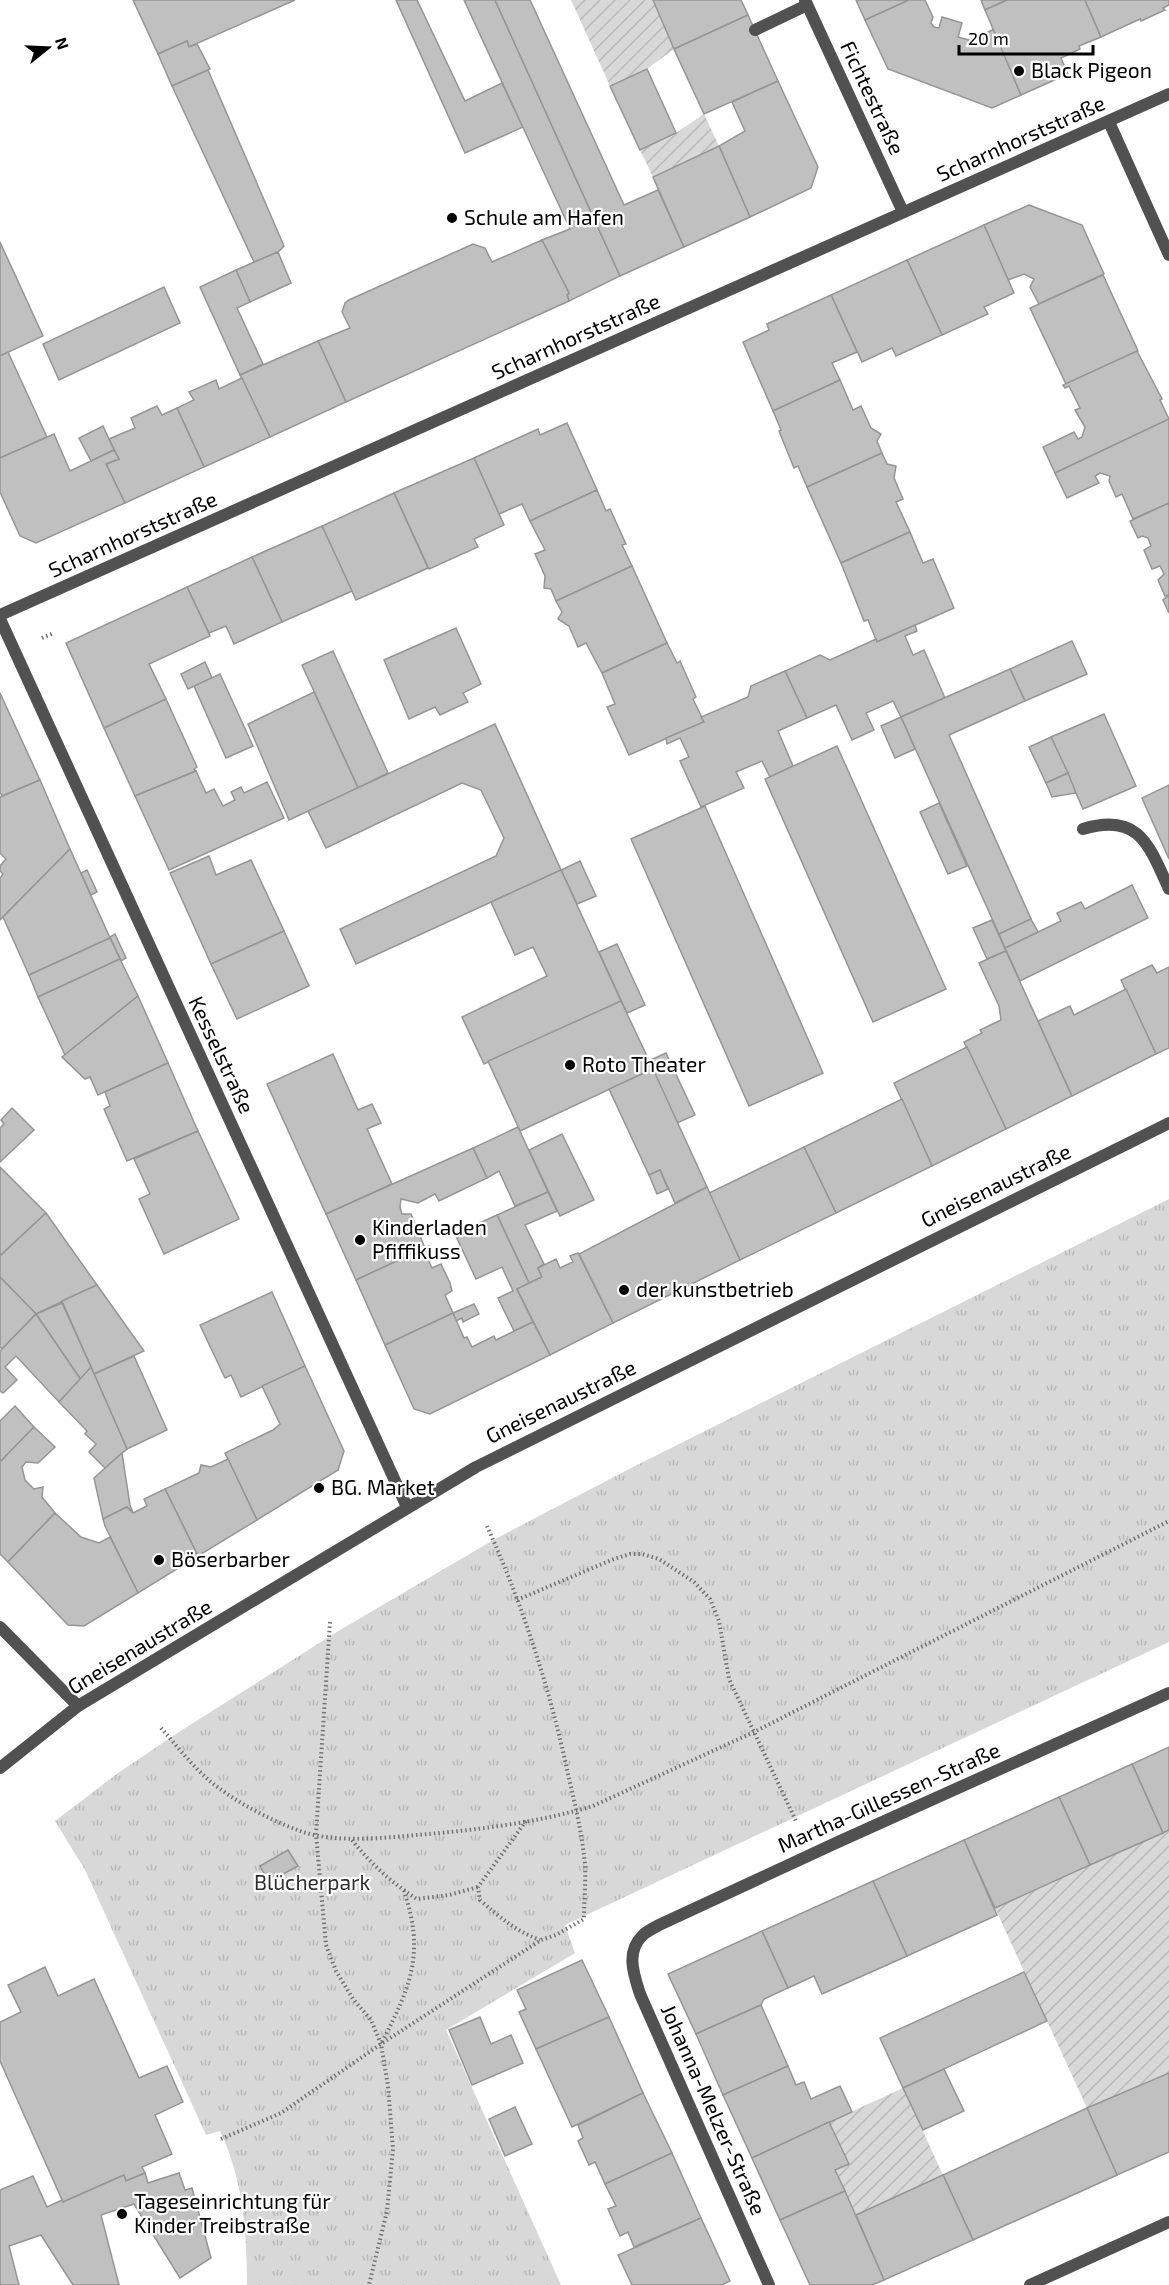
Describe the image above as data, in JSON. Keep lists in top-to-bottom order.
{
  "streets": {
    "street": [
      "Fichtestraße",
      "Scharnhorststraße",
      "Kesselstraße",
      "Gneisenaustraße",
      "Martha-Gillessen-Straße",
      "Johanna-Melzer-Straße"
    ]
  },
  "crossings": [
    ["Fichtestraße", "Scharnhorststraße"],
    ["Scharnhorststraße", "Kesselstraße"],
    ["Kesselstraße", "Gneisenaustraße"],
    ["Martha-Gillessen-Straße", "Johanna-Melzer-Straße"]
  ],
  "parks": ["Blücherpark"],
  "places": [
    "Black Pigeon",
    "Schule am Hafen",
    "Roto Theater",
    "Kinderladen Pfiffikuss",
    "der kunstbetrieb",
    "BG. Market",
    "Böserbarber",
    "Tageseinrichtung für Kinder Treibstraße"
  ],
  "scale_bar": "20 m",
  "north": "right"
}
